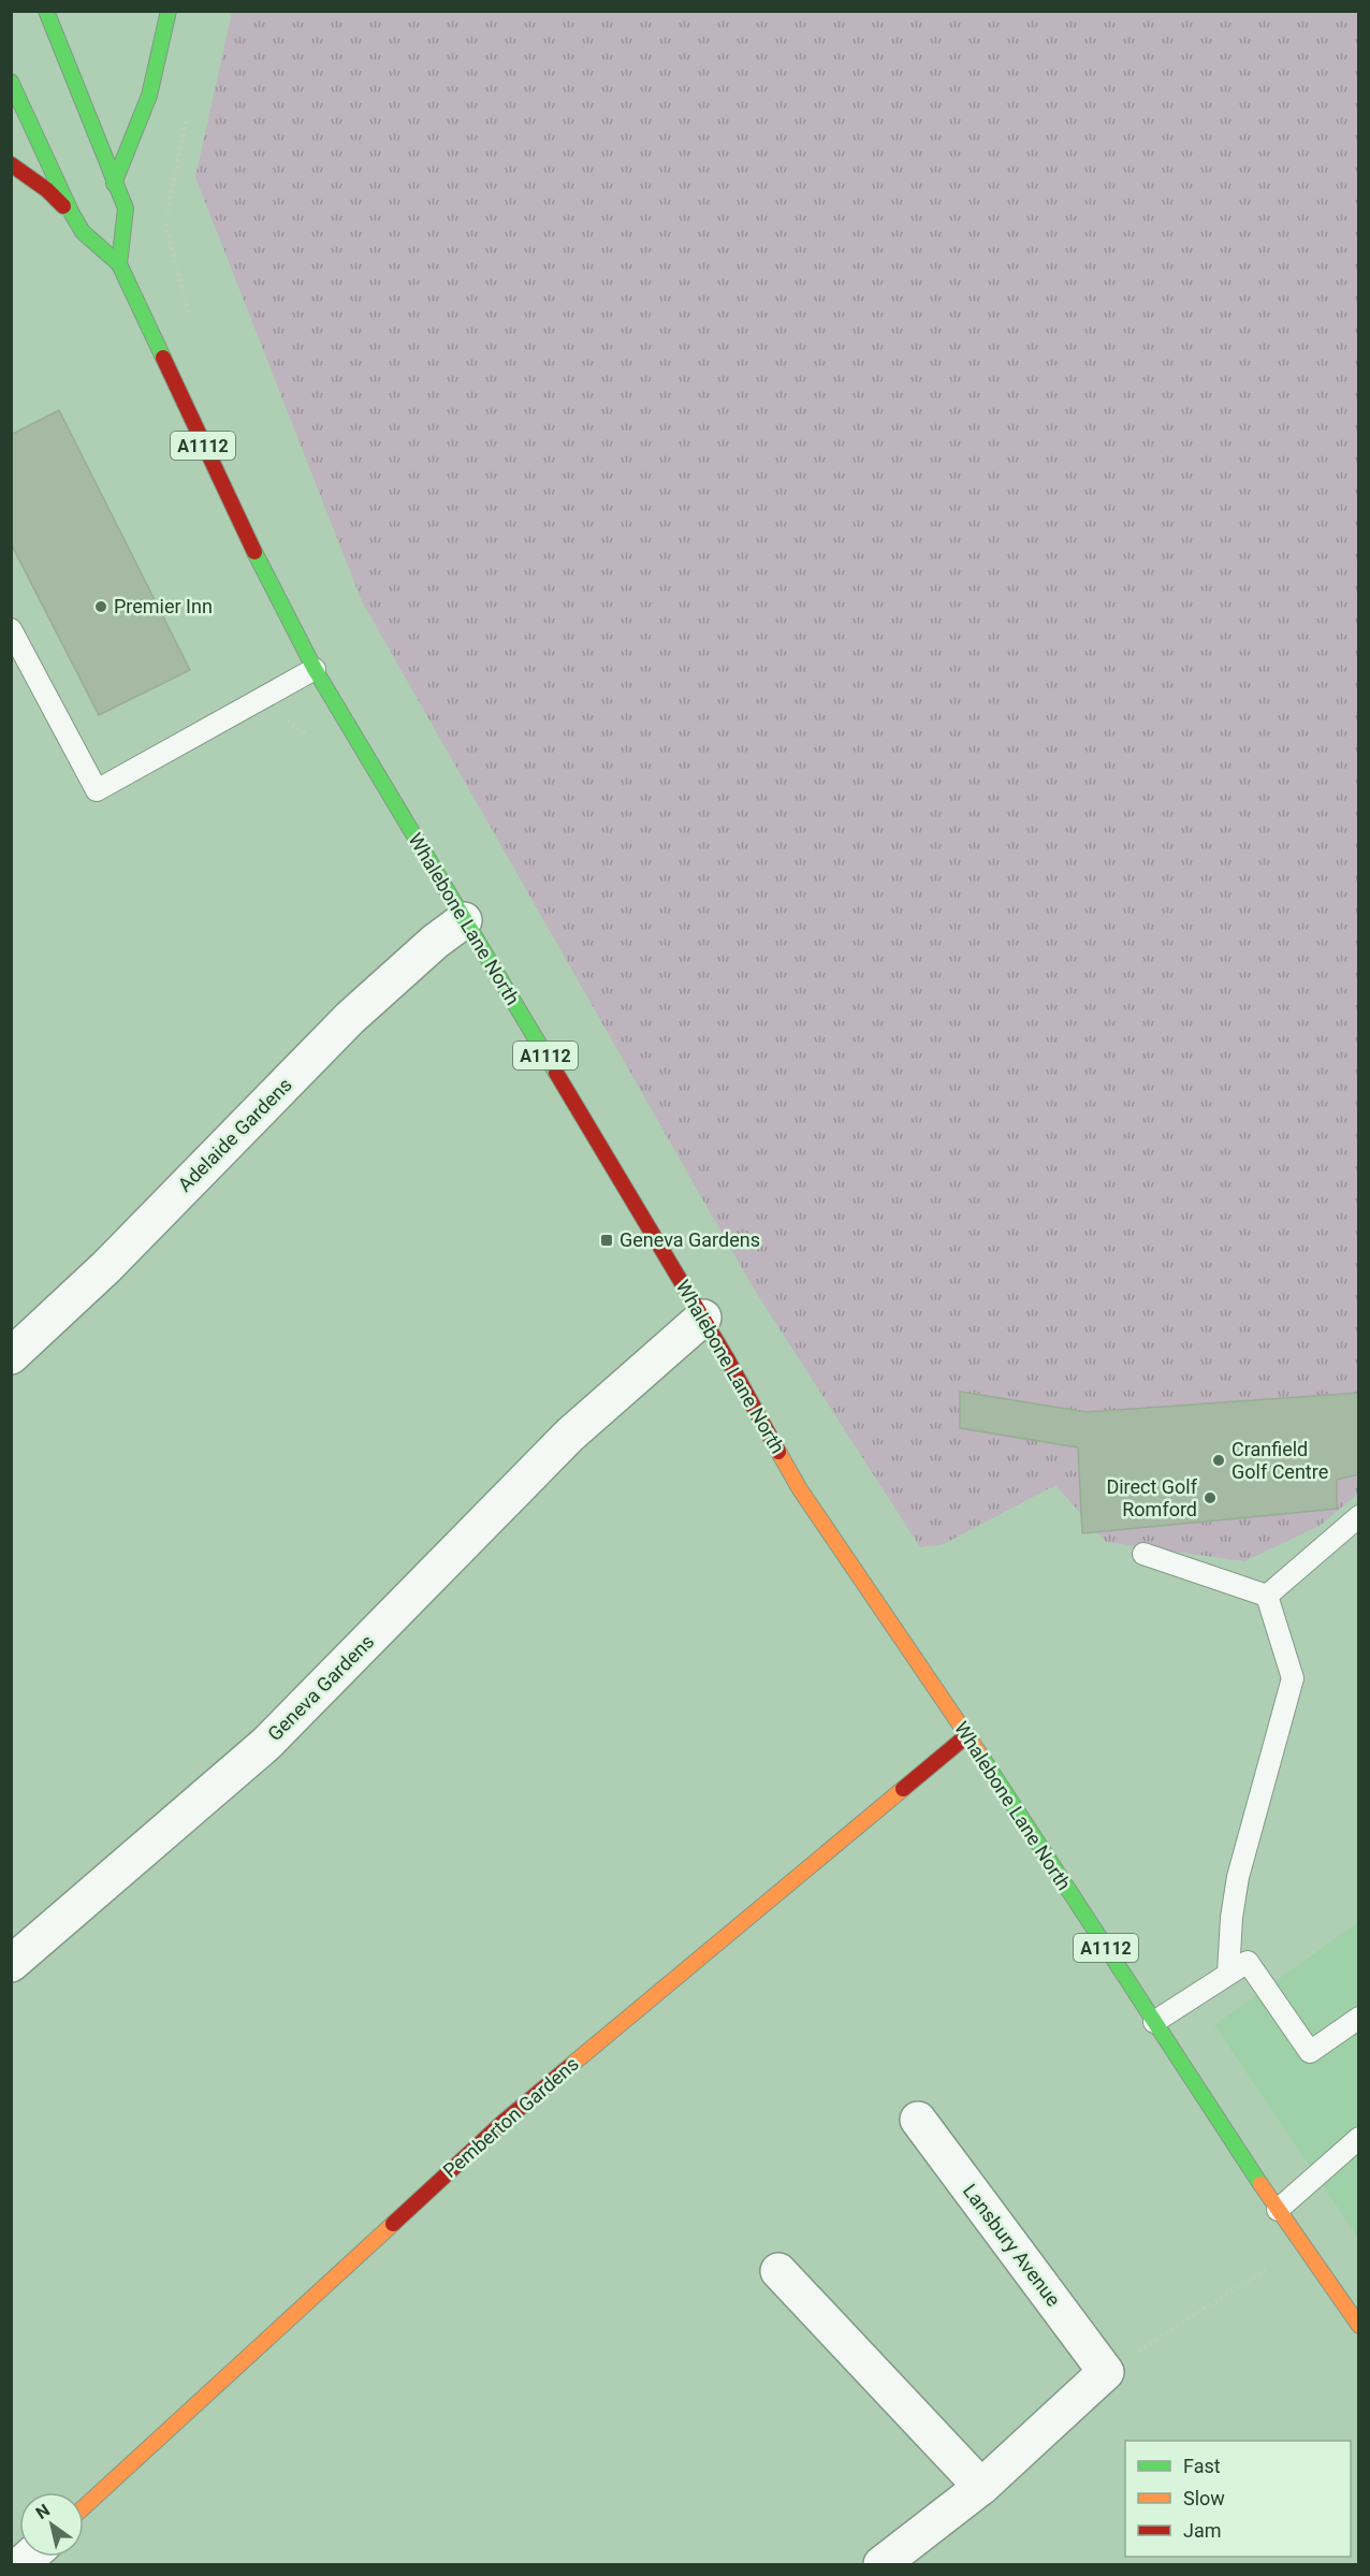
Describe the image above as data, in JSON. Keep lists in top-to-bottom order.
{
  "streets": {
    "main road": ["A1112", "Whalebone Lane North", "Pemberton Gardens"],
    "street": ["Adelaide Gardens", "Geneva Gardens", "Lansbury Avenue"]
  },
  "crossings": [
    ["A1112", "Whalebone Lane North"],
    ["Whalebone Lane North", "Adelaide Gardens"],
    ["Whalebone Lane North", "Geneva Gardens"],
    ["Whalebone Lane North", "Pemberton Gardens"]
  ],
  "places": {
    "other": ["Premier Inn", "Cranfield Golf Centre", "Direct Golf Romford"],
    "transit": ["Geneva Gardens"]
  },
  "legend": ["Fast", "Slow", "Jam"],
  "north": "top left"
}
